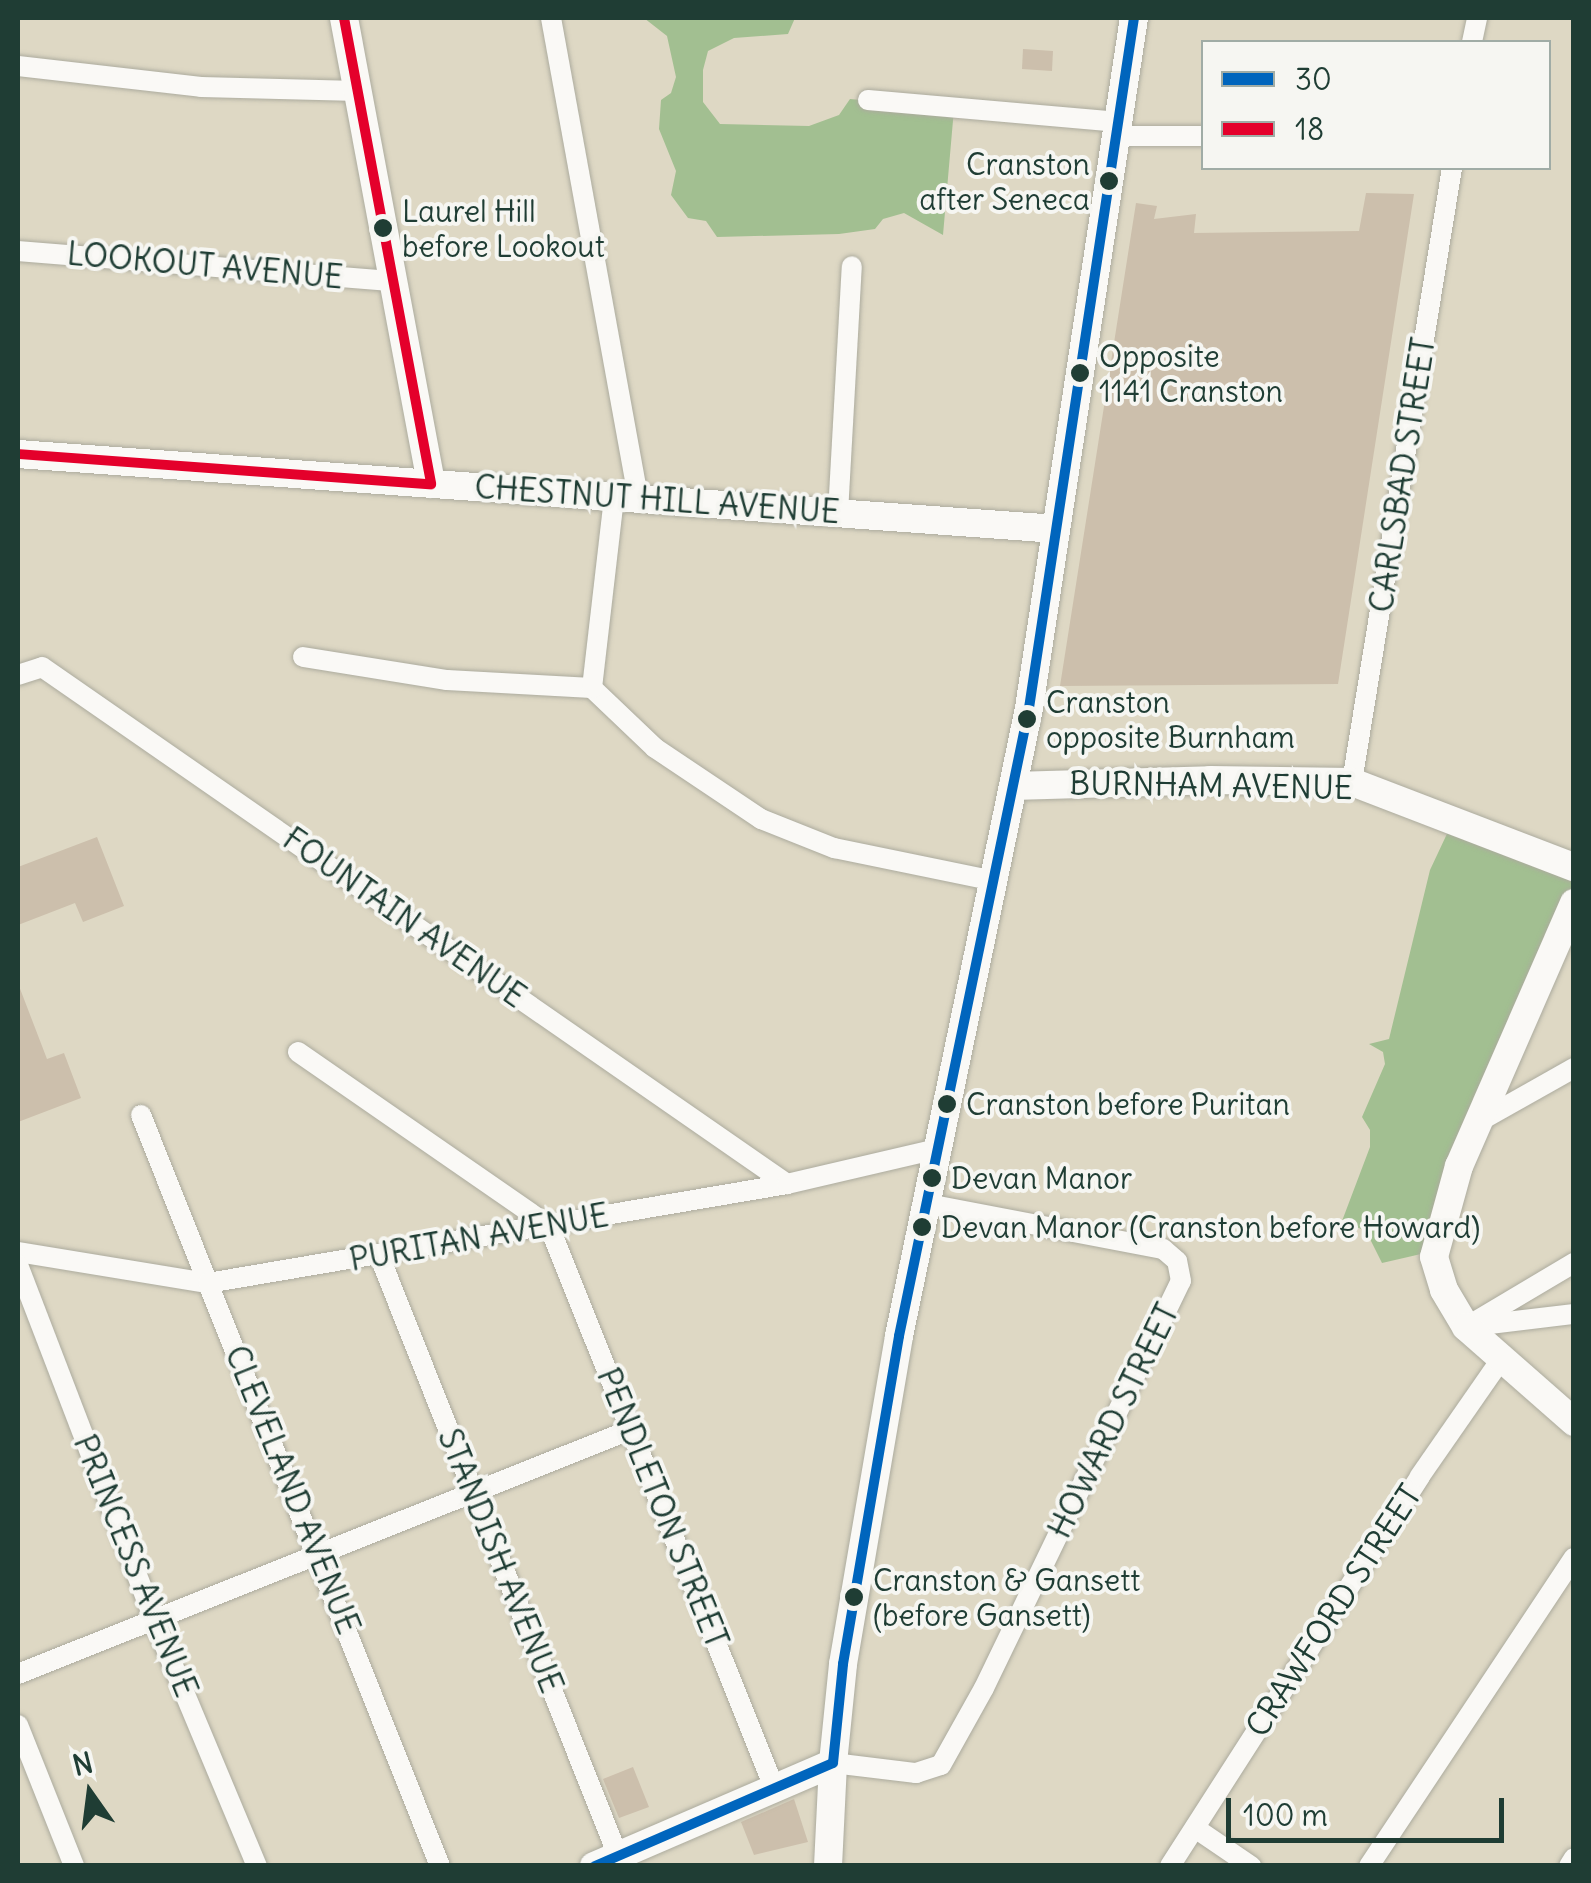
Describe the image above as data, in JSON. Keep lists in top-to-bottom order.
{
  "streets": {
    "street": [
      "LOOKOUT AVENUE",
      "CARLSBAD STREET",
      "CHESTNUT HILL AVENUE",
      "BURNHAM AVENUE",
      "FOUNTAIN AVENUE",
      "PURITAN AVENUE",
      "HOWARD STREET",
      "CLEVELAND AVENUE",
      "PENDLETON STREET",
      "STANDISH AVENUE",
      "PRINCESS AVENUE",
      "CRAWFORD STREET"
    ]
  },
  "crossings": [
    ["CARLSBAD STREET", "BURNHAM AVENUE"],
    ["FOUNTAIN AVENUE", "PURITAN AVENUE"],
    ["PURITAN AVENUE", "CLEVELAND AVENUE"],
    ["PURITAN AVENUE", "PENDLETON STREET"],
    ["PURITAN AVENUE", "STANDISH AVENUE"]
  ],
  "places": [
    "Cranston after Seneca",
    "Laurel Hill before Lookout",
    "Opposite 1141 Cranston",
    "Cranston opposite Burnham",
    "Cranston before Puritan",
    "Devan Manor",
    "Devan Manor (Cranston before Howard)",
    "Cranston & Gansett (before Gansett)"
  ],
  "lines": ["transit line 30", "transit line 18"],
  "legend": ["30", "18"],
  "scale_bar": "100 m",
  "north": "top"
}
